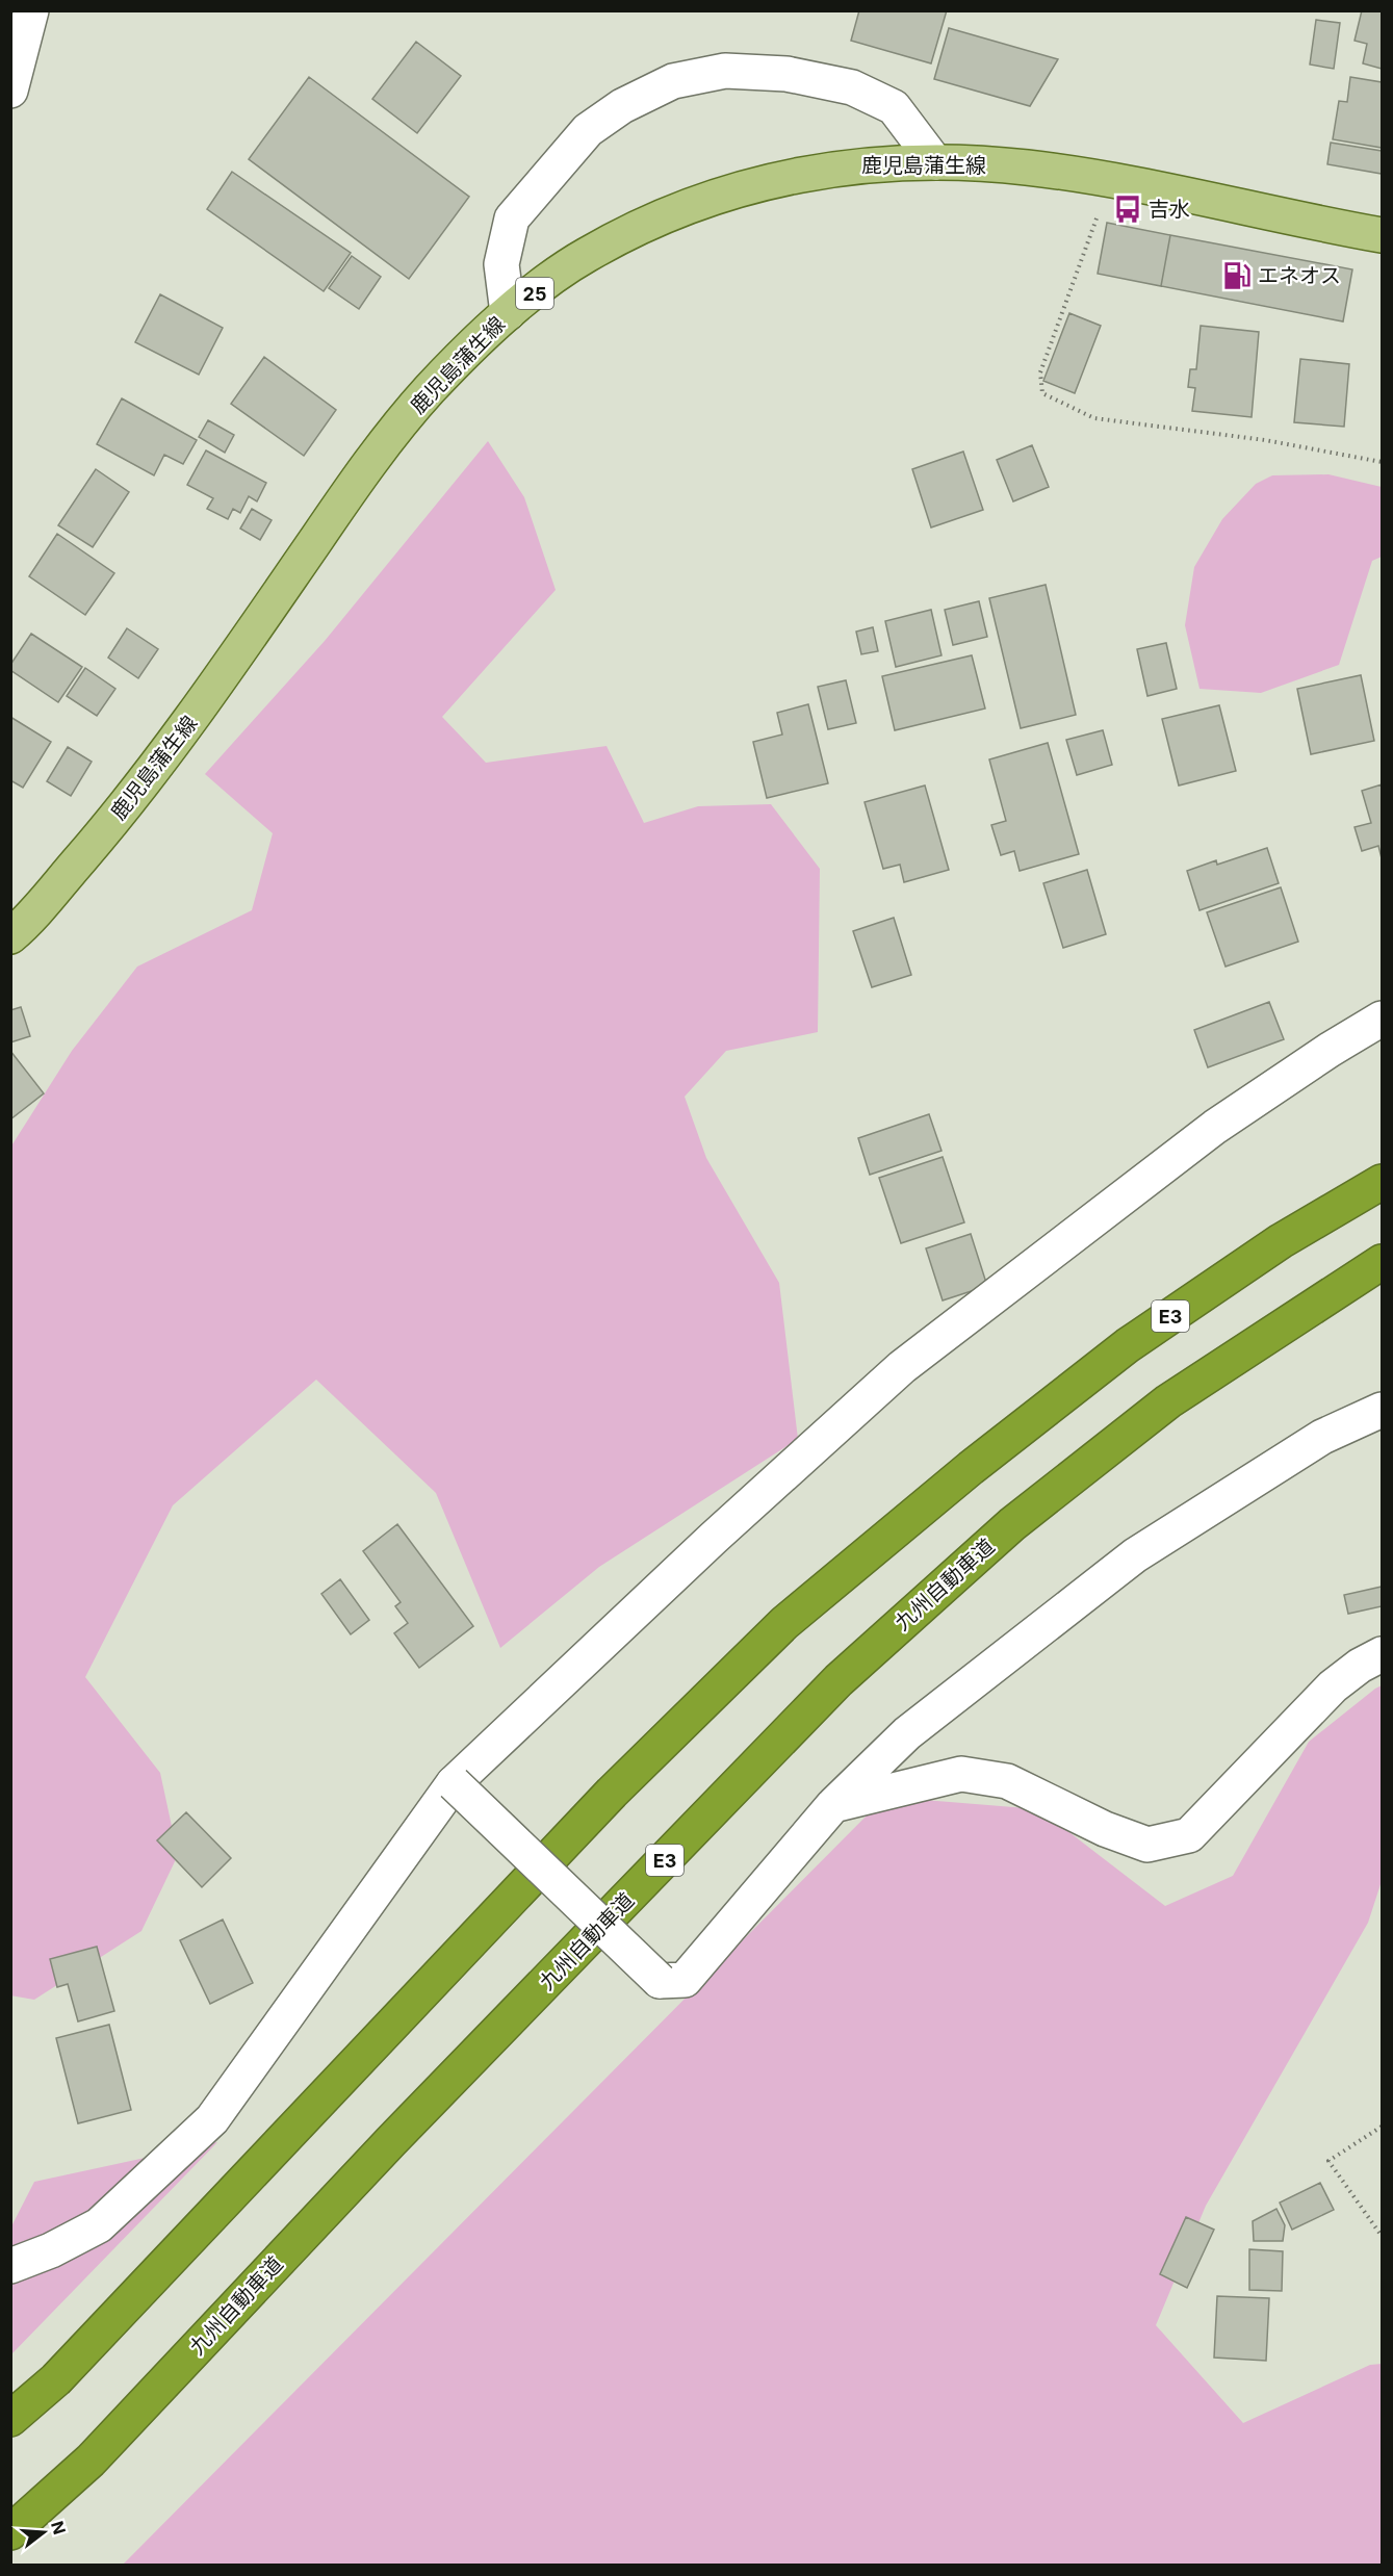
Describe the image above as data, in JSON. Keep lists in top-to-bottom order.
{
  "streets": {
    "highway": ["E3", "九州自動車道"],
    "main road": ["鹿児島蒲生線", "25"]
  },
  "places": {
    "bus stop": ["吉水"],
    "fuel station": ["エネオス"]
  },
  "north": "right"
}
